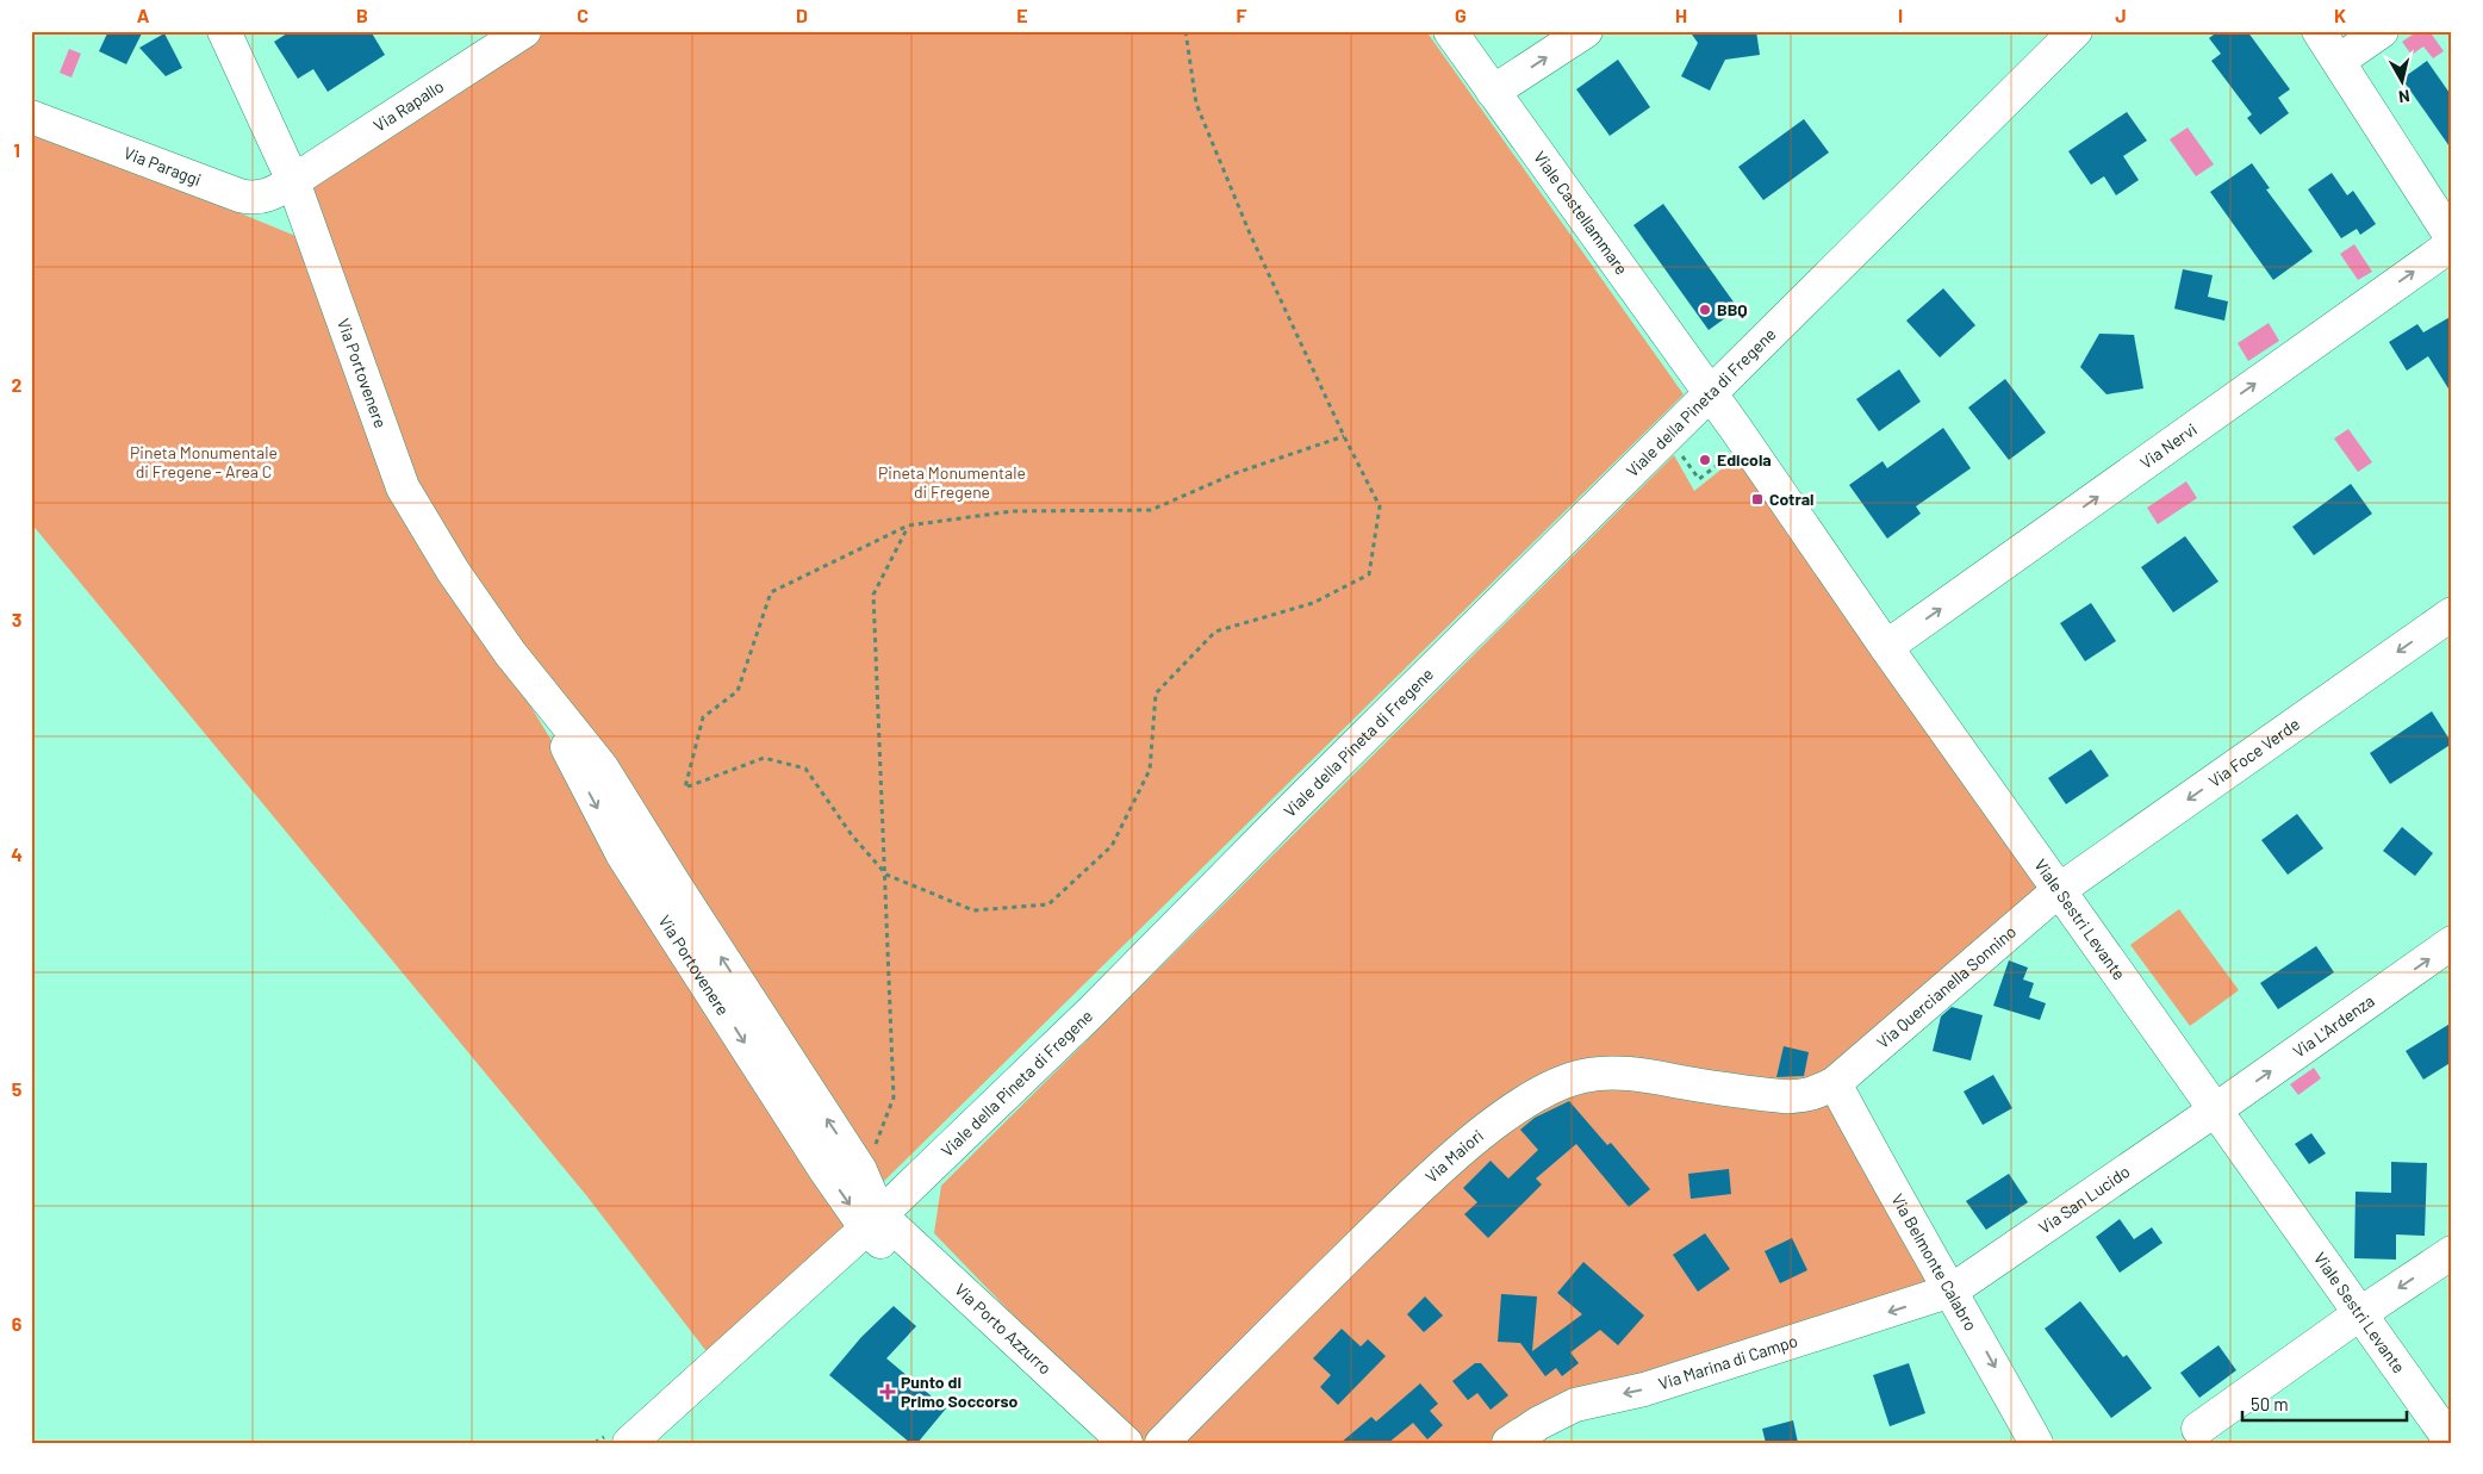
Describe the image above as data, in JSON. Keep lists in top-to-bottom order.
{
  "streets": {
    "street": [
      "Via Rapallo",
      "Via Paraggi",
      "Viale Castellammare",
      "Via Portovenere",
      "Viale della Pineta di Fregene",
      "Via Nervi",
      "Via Foce Verde",
      "Viale Sestri Levante",
      "Via Quercianella Sonnino",
      "Via L'Ardenza",
      "Via Maiori",
      "Via San Lucido",
      "Via Belmonte Calabro",
      "Via Porto Azzurro",
      "Via Marina di Campo"
    ]
  },
  "crossings": [
    ["Via Rapallo", "Via Paraggi"],
    ["Via Rapallo", "Via Portovenere"],
    ["Via Paraggi", "Via Portovenere"],
    ["Viale Castellammare", "Viale della Pineta di Fregene"],
    ["Viale Castellammare", "Viale Sestri Levante"],
    ["Via Portovenere", "Viale della Pineta di Fregene"],
    ["Via Portovenere", "Via Porto Azzurro"],
    ["Viale della Pineta di Fregene", "Viale Sestri Levante"],
    ["Viale della Pineta di Fregene", "Via Porto Azzurro"],
    ["Via Nervi", "Viale Sestri Levante"],
    ["Via Foce Verde", "Viale Sestri Levante"],
    ["Via Foce Verde", "Via Quercianella Sonnino"],
    ["Viale Sestri Levante", "Via Quercianella Sonnino"],
    ["Viale Sestri Levante", "Via L'Ardenza"],
    ["Viale Sestri Levante", "Via San Lucido"],
    ["Via Quercianella Sonnino", "Via Maiori"],
    ["Via Quercianella Sonnino", "Via Belmonte Calabro"],
    ["Via L'Ardenza", "Via San Lucido"],
    ["Via Maiori", "Via Belmonte Calabro"],
    ["Via San Lucido", "Via Belmonte Calabro"],
    ["Via San Lucido", "Via Marina di Campo"],
    ["Via Belmonte Calabro", "Via Marina di Campo"]
  ],
  "one_way": [
    "Via Nervi",
    "Via Foce Verde",
    "Via Belmonte Calabro",
    "Via Marina di Campo"
  ],
  "parks": ["Pineta Monumentale di Fregene - Area C", "Pineta Monumentale di Fregene"],
  "places": {
    "other": ["BBQ", "Edicola"],
    "transit": ["Cotral"],
    "health": ["Punto di Primo Soccorso"]
  },
  "scale_bar": "50 m",
  "north": "bottom",
  "grid": {
    "columns": [
      "A",
      "B",
      "C",
      "D",
      "E",
      "F",
      "G",
      "H",
      "I",
      "J",
      "K"
    ],
    "rows": [
      "1",
      "2",
      "3",
      "4",
      "5",
      "6"
    ]
  }
}
